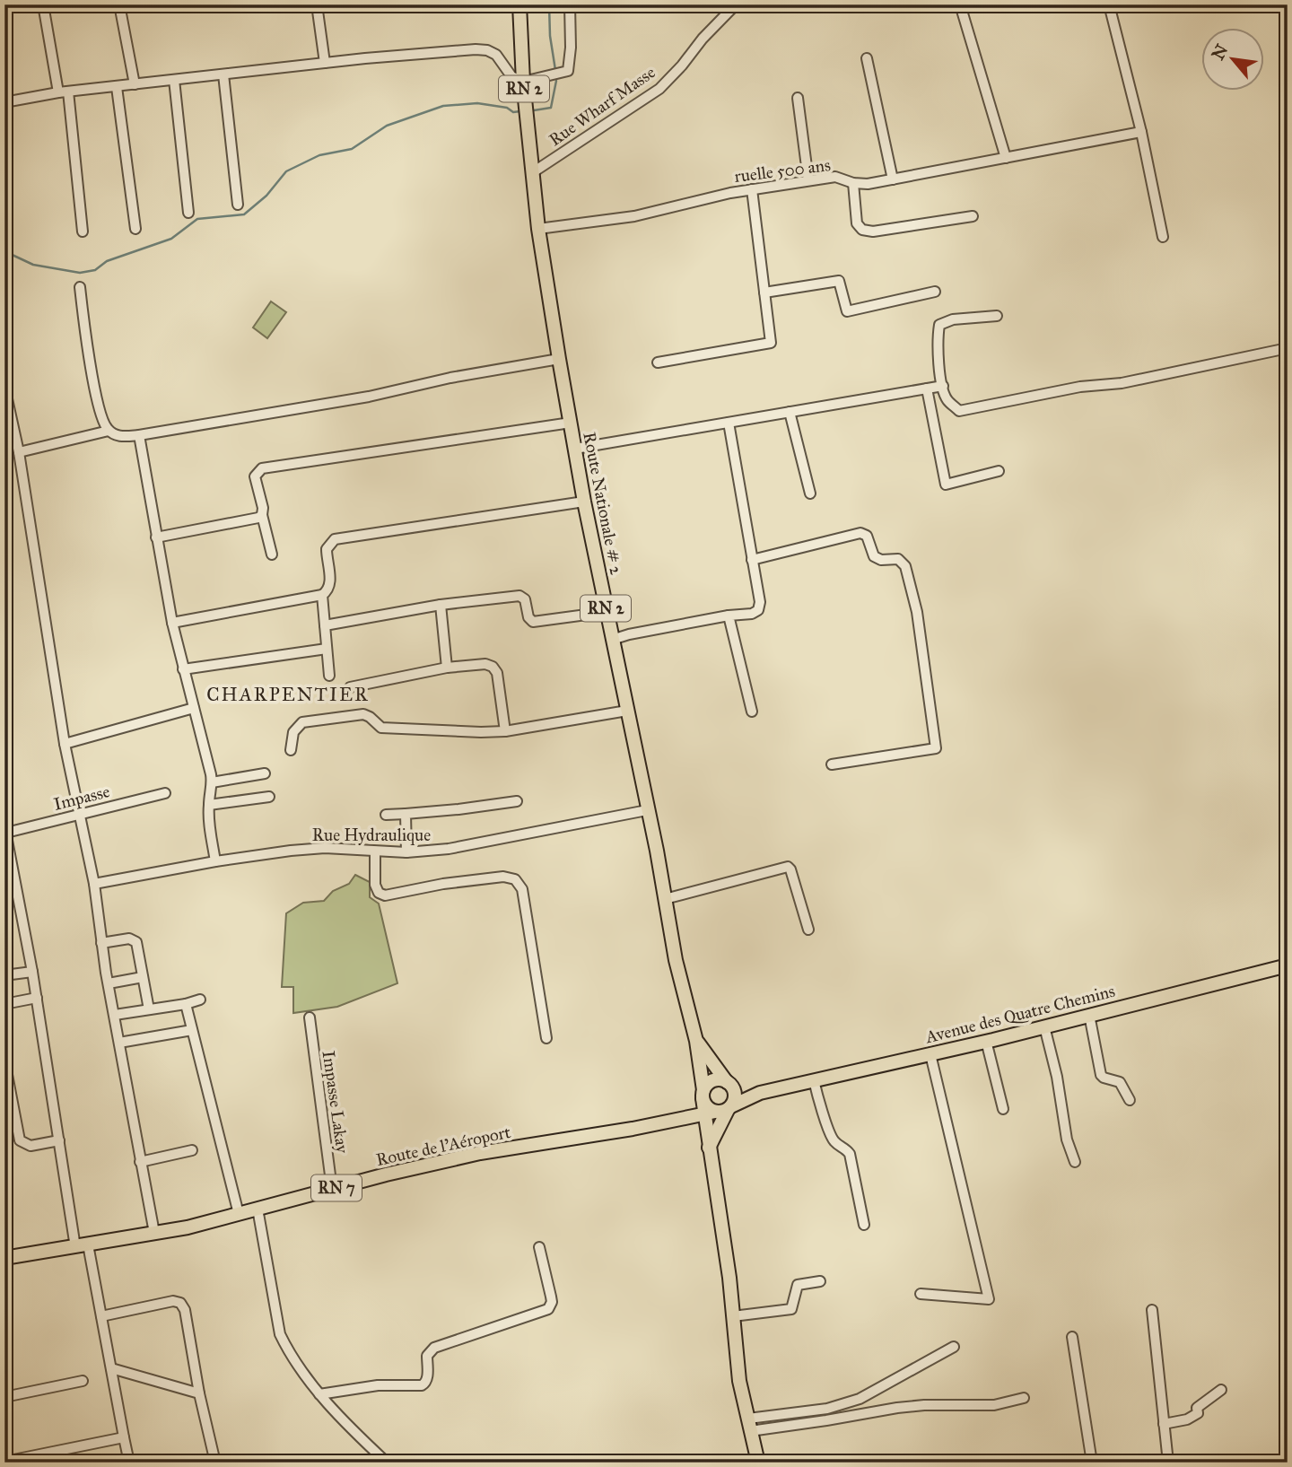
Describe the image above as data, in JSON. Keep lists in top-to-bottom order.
{
  "streets": {
    "main road": [
      "RN 2",
      "Route Nationale # 2",
      "Avenue des Quatre Chemins",
      "Route de l’Aéroport",
      "RN 7"
    ],
    "street": [
      "Rue Wharf Masse",
      "ruelle 500 ans",
      "Impasse",
      "Rue Hydraulique",
      "Impasse Lakay"
    ]
  },
  "crossings": [
    ["Rue Wharf Masse", "Route Nationale # 2"],
    ["ruelle 500 ans", "Route Nationale # 2"],
    ["Route Nationale # 2", "Rue Hydraulique"],
    ["Route Nationale # 2", "Avenue des Quatre Chemins"],
    ["Route Nationale # 2", "Route de l’Aéroport"],
    ["Avenue des Quatre Chemins", "Route de l’Aéroport"],
    ["Impasse Lakay", "Route de l’Aéroport"]
  ],
  "districts": ["CHARPENTIER"],
  "north": "top left"
}
